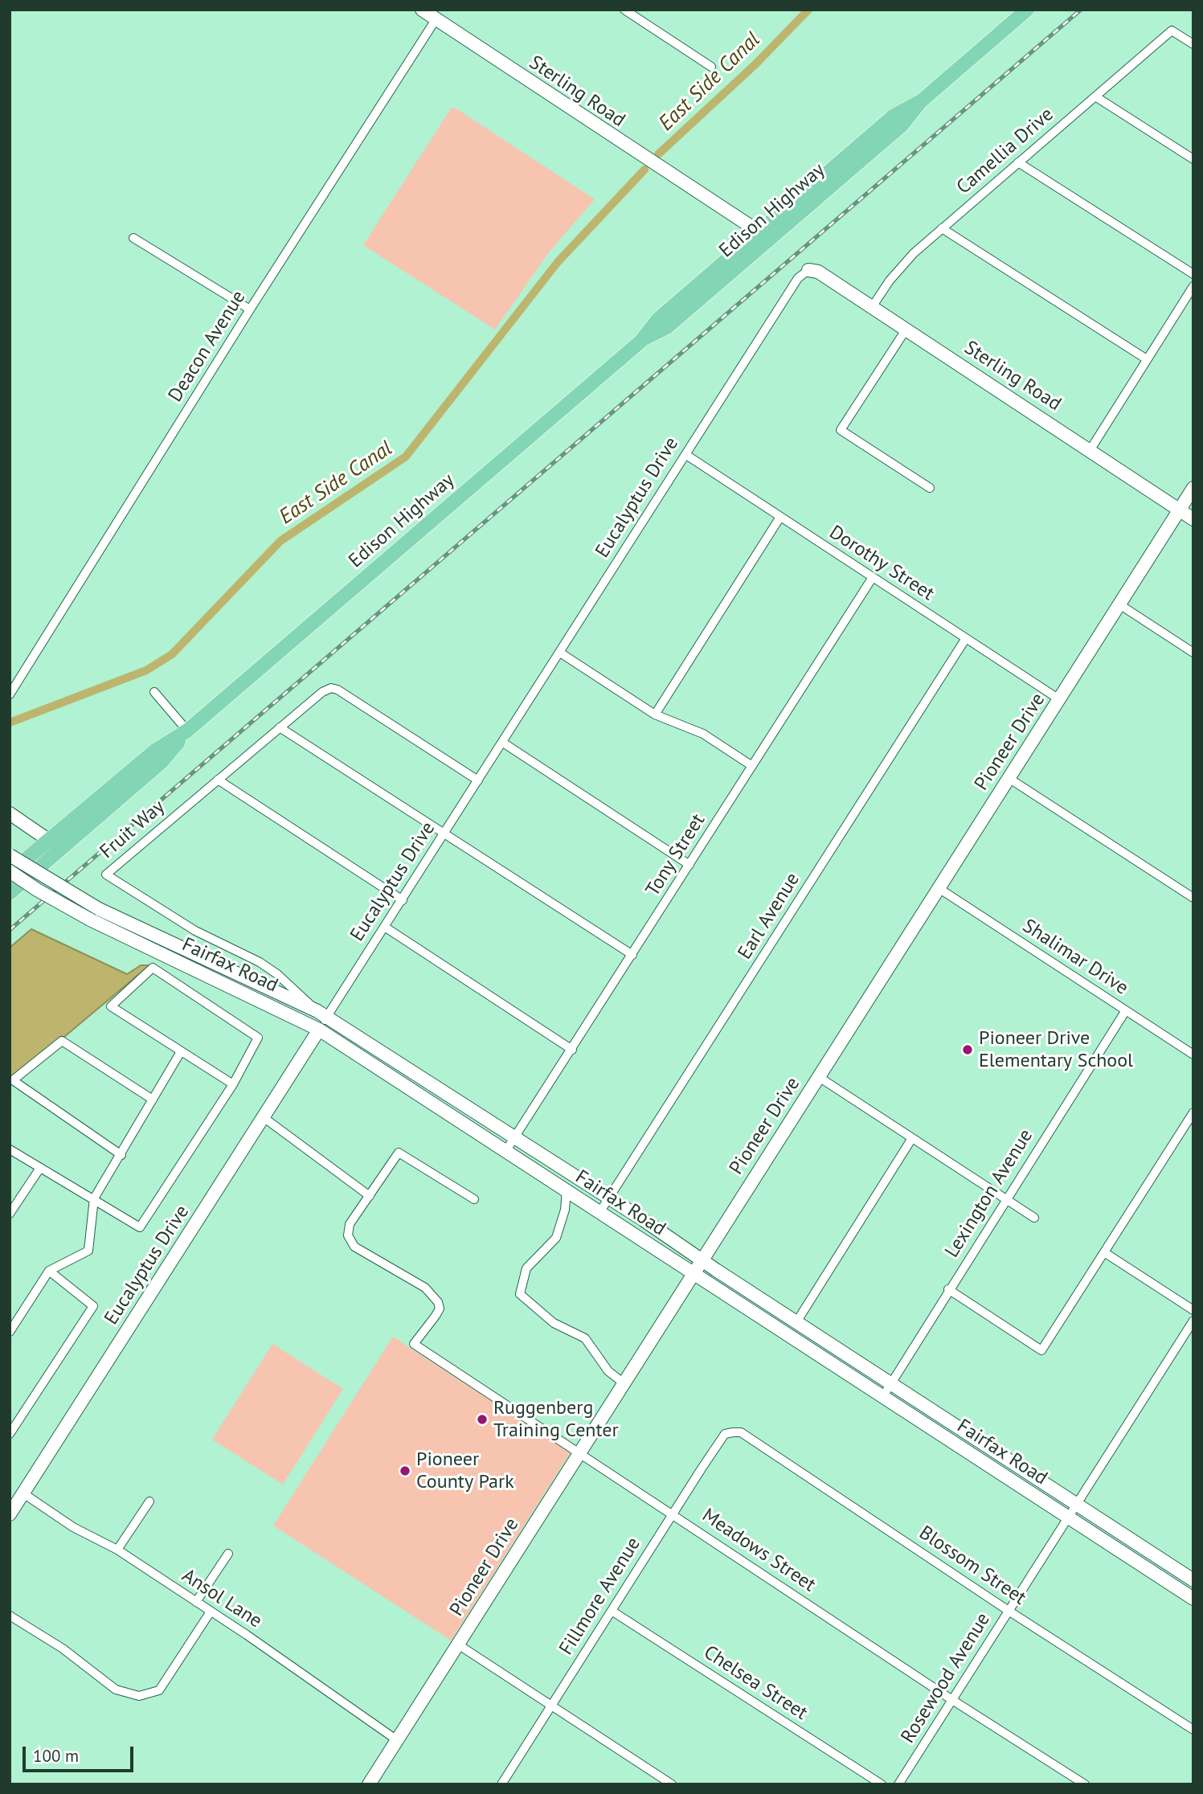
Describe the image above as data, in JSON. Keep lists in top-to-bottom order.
{
  "streets": {
    "main road": ["Edison Highway"],
    "street": [
      "Sterling Road",
      "Camellia Drive",
      "Deacon Avenue",
      "Eucalyptus Drive",
      "Dorothy Street",
      "Pioneer Drive",
      "Fruit Way",
      "Tony Street",
      "Earl Avenue",
      "Shalimar Drive",
      "Fairfax Road",
      "Lexington Avenue",
      "Meadows Street",
      "Blossom Street",
      "Fillmore Avenue",
      "Ansol Lane",
      "Rosewood Avenue",
      "Chelsea Street"
    ]
  },
  "crossings": [
    ["Sterling Road", "Camellia Drive"],
    ["Sterling Road", "Edison Highway"],
    ["Sterling Road", "Deacon Avenue"],
    ["Sterling Road", "Eucalyptus Drive"],
    ["Sterling Road", "Pioneer Drive"],
    ["Edison Highway", "Fairfax Road"],
    ["Eucalyptus Drive", "Dorothy Street"],
    ["Eucalyptus Drive", "Fruit Way"],
    ["Eucalyptus Drive", "Fairfax Road"],
    ["Eucalyptus Drive", "Ansol Lane"],
    ["Dorothy Street", "Pioneer Drive"],
    ["Dorothy Street", "Tony Street"],
    ["Dorothy Street", "Earl Avenue"],
    ["Pioneer Drive", "Shalimar Drive"],
    ["Pioneer Drive", "Fairfax Road"],
    ["Pioneer Drive", "Meadows Street"],
    ["Pioneer Drive", "Ansol Lane"],
    ["Fruit Way", "Fairfax Road"],
    ["Tony Street", "Fairfax Road"],
    ["Earl Avenue", "Fairfax Road"],
    ["Shalimar Drive", "Lexington Avenue"],
    ["Fairfax Road", "Lexington Avenue"],
    ["Fairfax Road", "Rosewood Avenue"],
    ["Meadows Street", "Fillmore Avenue"],
    ["Meadows Street", "Rosewood Avenue"],
    ["Blossom Street", "Fillmore Avenue"],
    ["Blossom Street", "Rosewood Avenue"],
    ["Fillmore Avenue", "Chelsea Street"]
  ],
  "water": ["East Side Canal"],
  "places": ["Pioneer Drive Elementary School", "Ruggenberg Training Center", "Pioneer County Park"],
  "scale_bar": "100 m"
}
